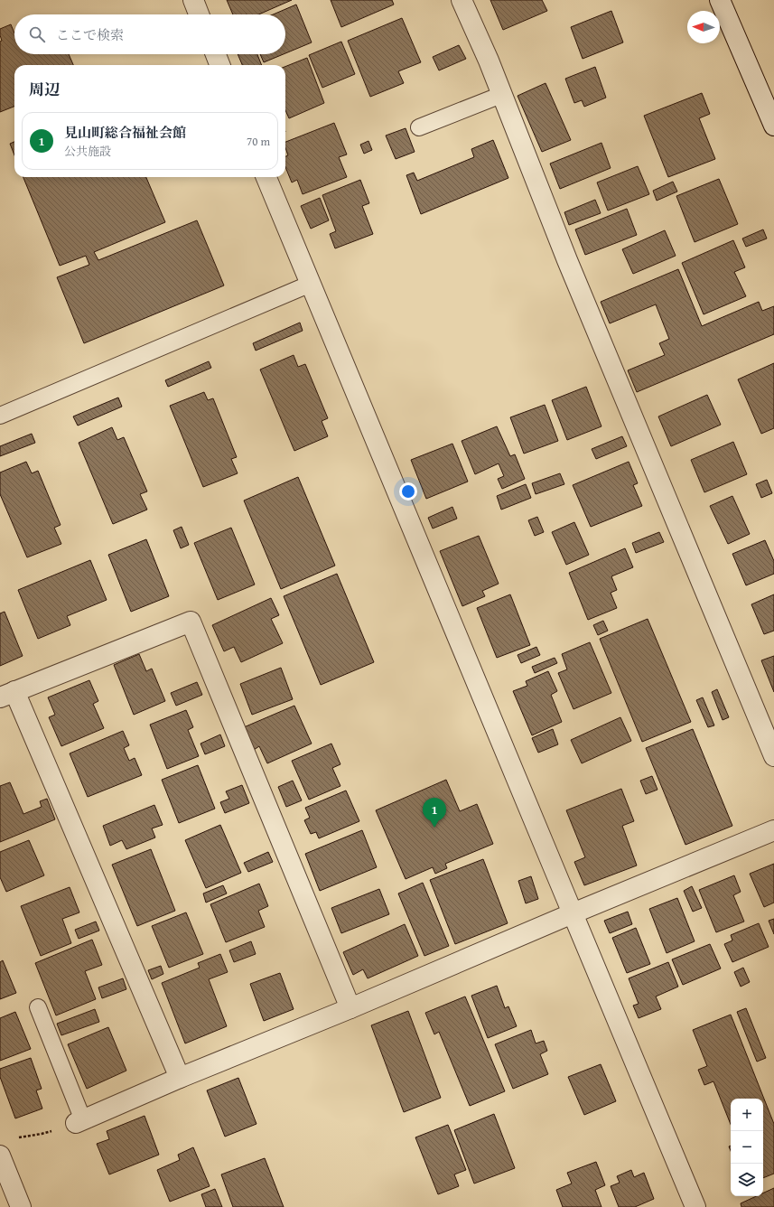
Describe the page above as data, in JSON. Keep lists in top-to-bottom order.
{
  "north": "left",
  "page": {
    "search": "ここで検索",
    "heading": "周辺",
    "list": [
      {
        "mark": "1",
        "name": "見山町総合福祉会館",
        "note": "公共施設",
        "value": "70 m"
      }
    ],
    "pins": "1",
    "map_buttons": ["+", "−"]
  }
}
